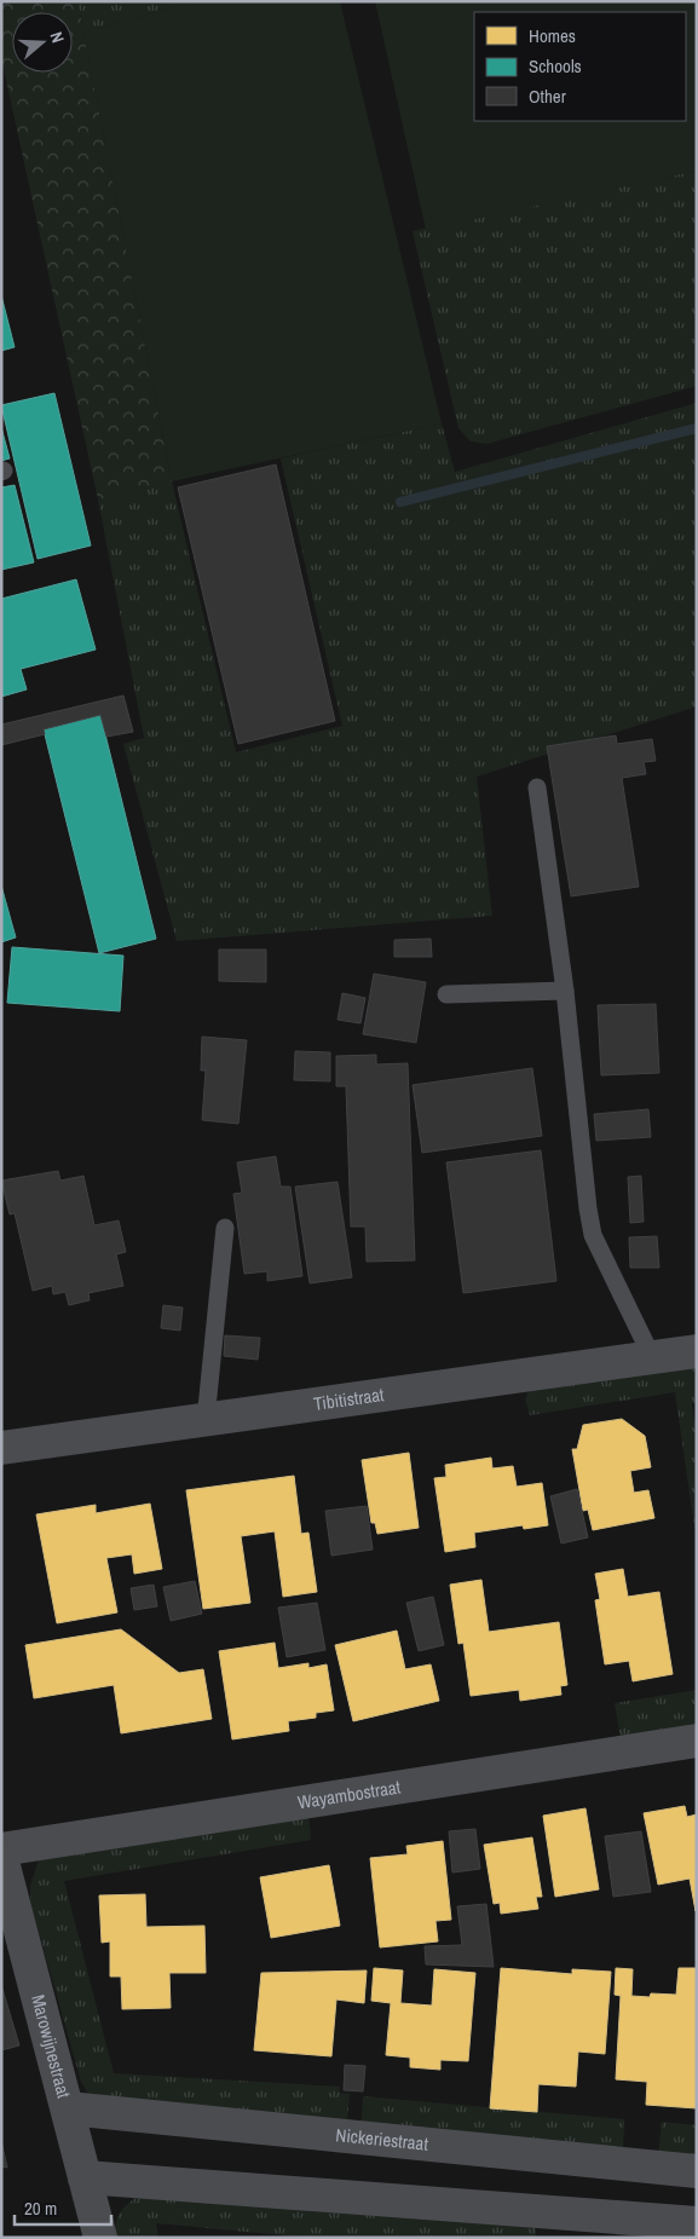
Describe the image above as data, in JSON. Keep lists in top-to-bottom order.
{
  "streets": {
    "street": [
      "Tibitistraat",
      "Wayambostraat",
      "Marowijnestraat",
      "Nickeriestraat"
    ]
  },
  "crossings": [
    ["Marowijnestraat", "Nickeriestraat"]
  ],
  "legend": ["Homes", "Schools", "Other"],
  "scale_bar": "20 m",
  "north": "right"
}
